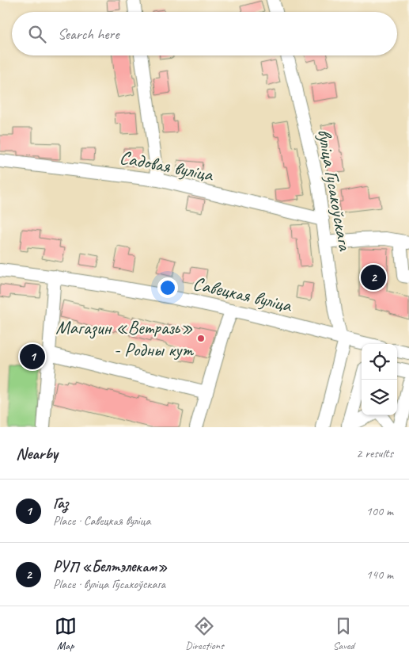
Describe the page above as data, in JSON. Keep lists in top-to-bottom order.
{
  "streets": {
    "street": ["Садовая вуліца", "вуліца Гусакоўскага", "Савецкая вуліца"]
  },
  "crossings": [
    ["Садовая вуліца", "вуліца Гусакоўскага"],
    ["вуліца Гусакоўскага", "Савецкая вуліца"]
  ],
  "places": ["Магазин «Ветразь» - Родны кут"],
  "page": {
    "search": "Search here",
    "pins": ["2", "1"],
    "heading": ["Nearby", "2 results"],
    "list": [
      {
        "mark": "1",
        "name": "Газ",
        "note": "Place · Савецкая вуліца",
        "value": "100 m"
      },
      {
        "mark": "2",
        "name": "РУП «Белтэлекам»",
        "note": "Place · вуліца Гусакоўскага",
        "value": "140 m"
      }
    ],
    "nav": ["Map", "Directions", "Saved"]
  }
}
